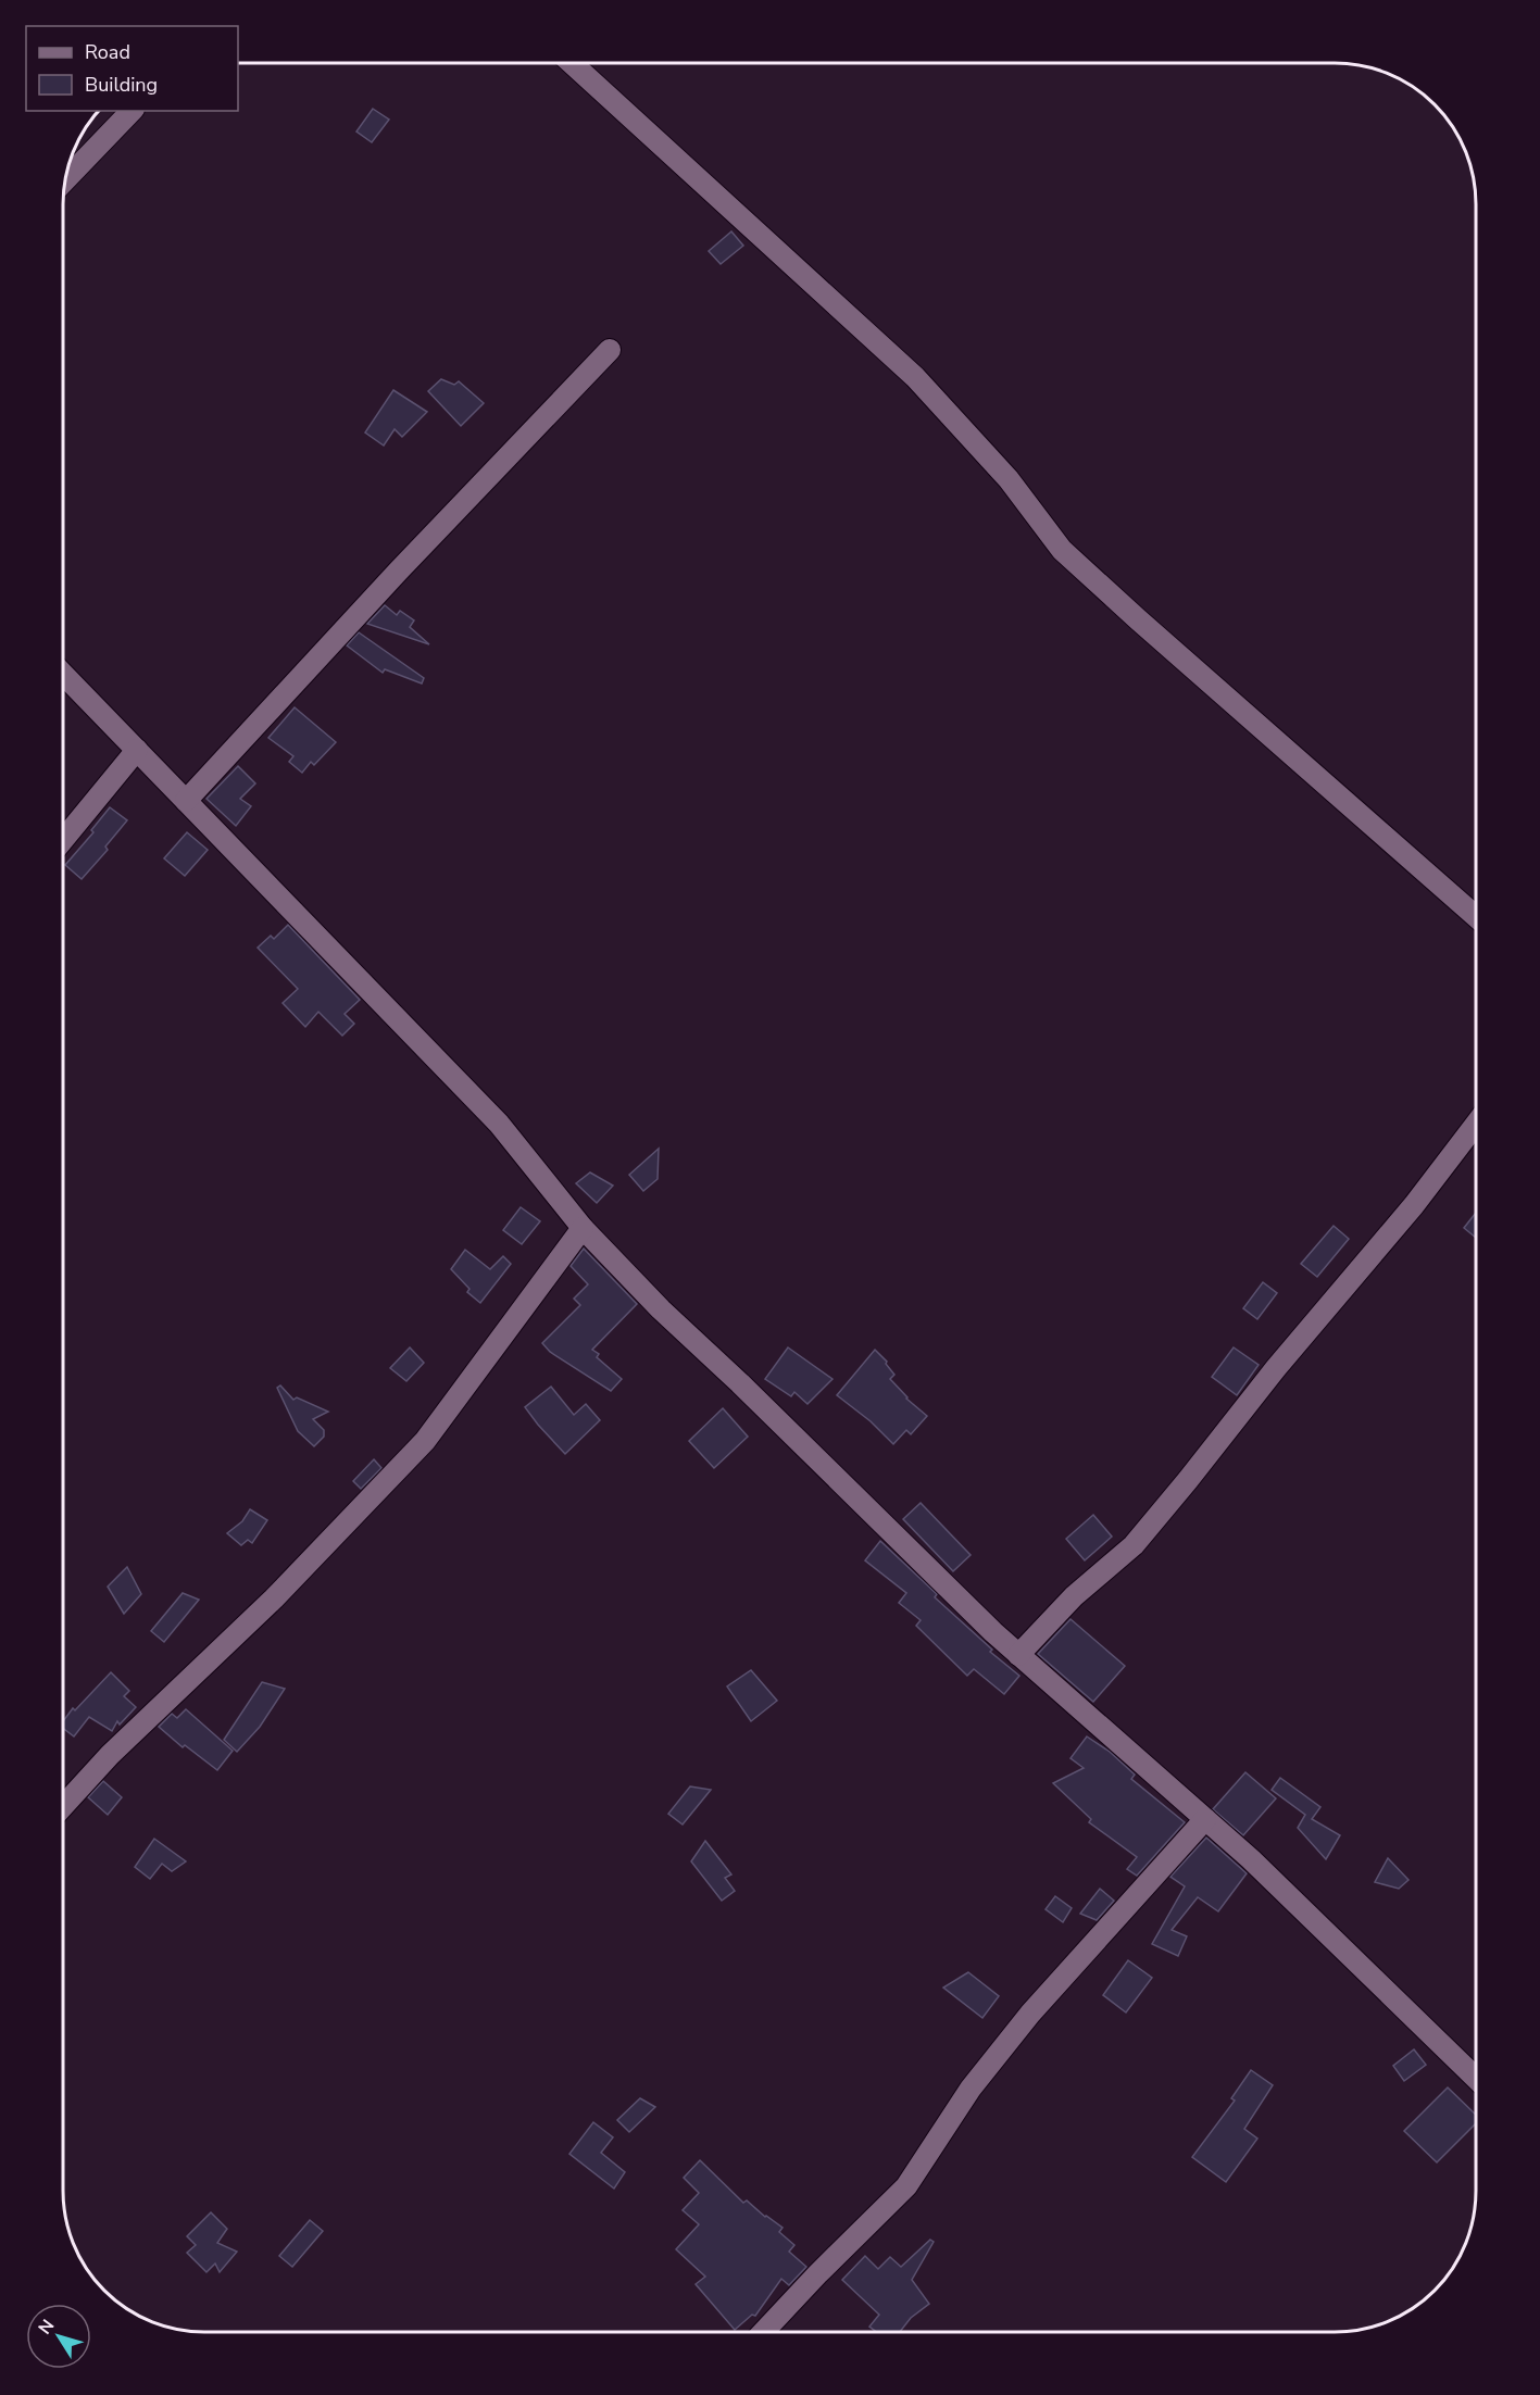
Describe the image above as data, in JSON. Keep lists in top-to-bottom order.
{
  "legend": ["Road", "Building"],
  "north": "top left"
}
